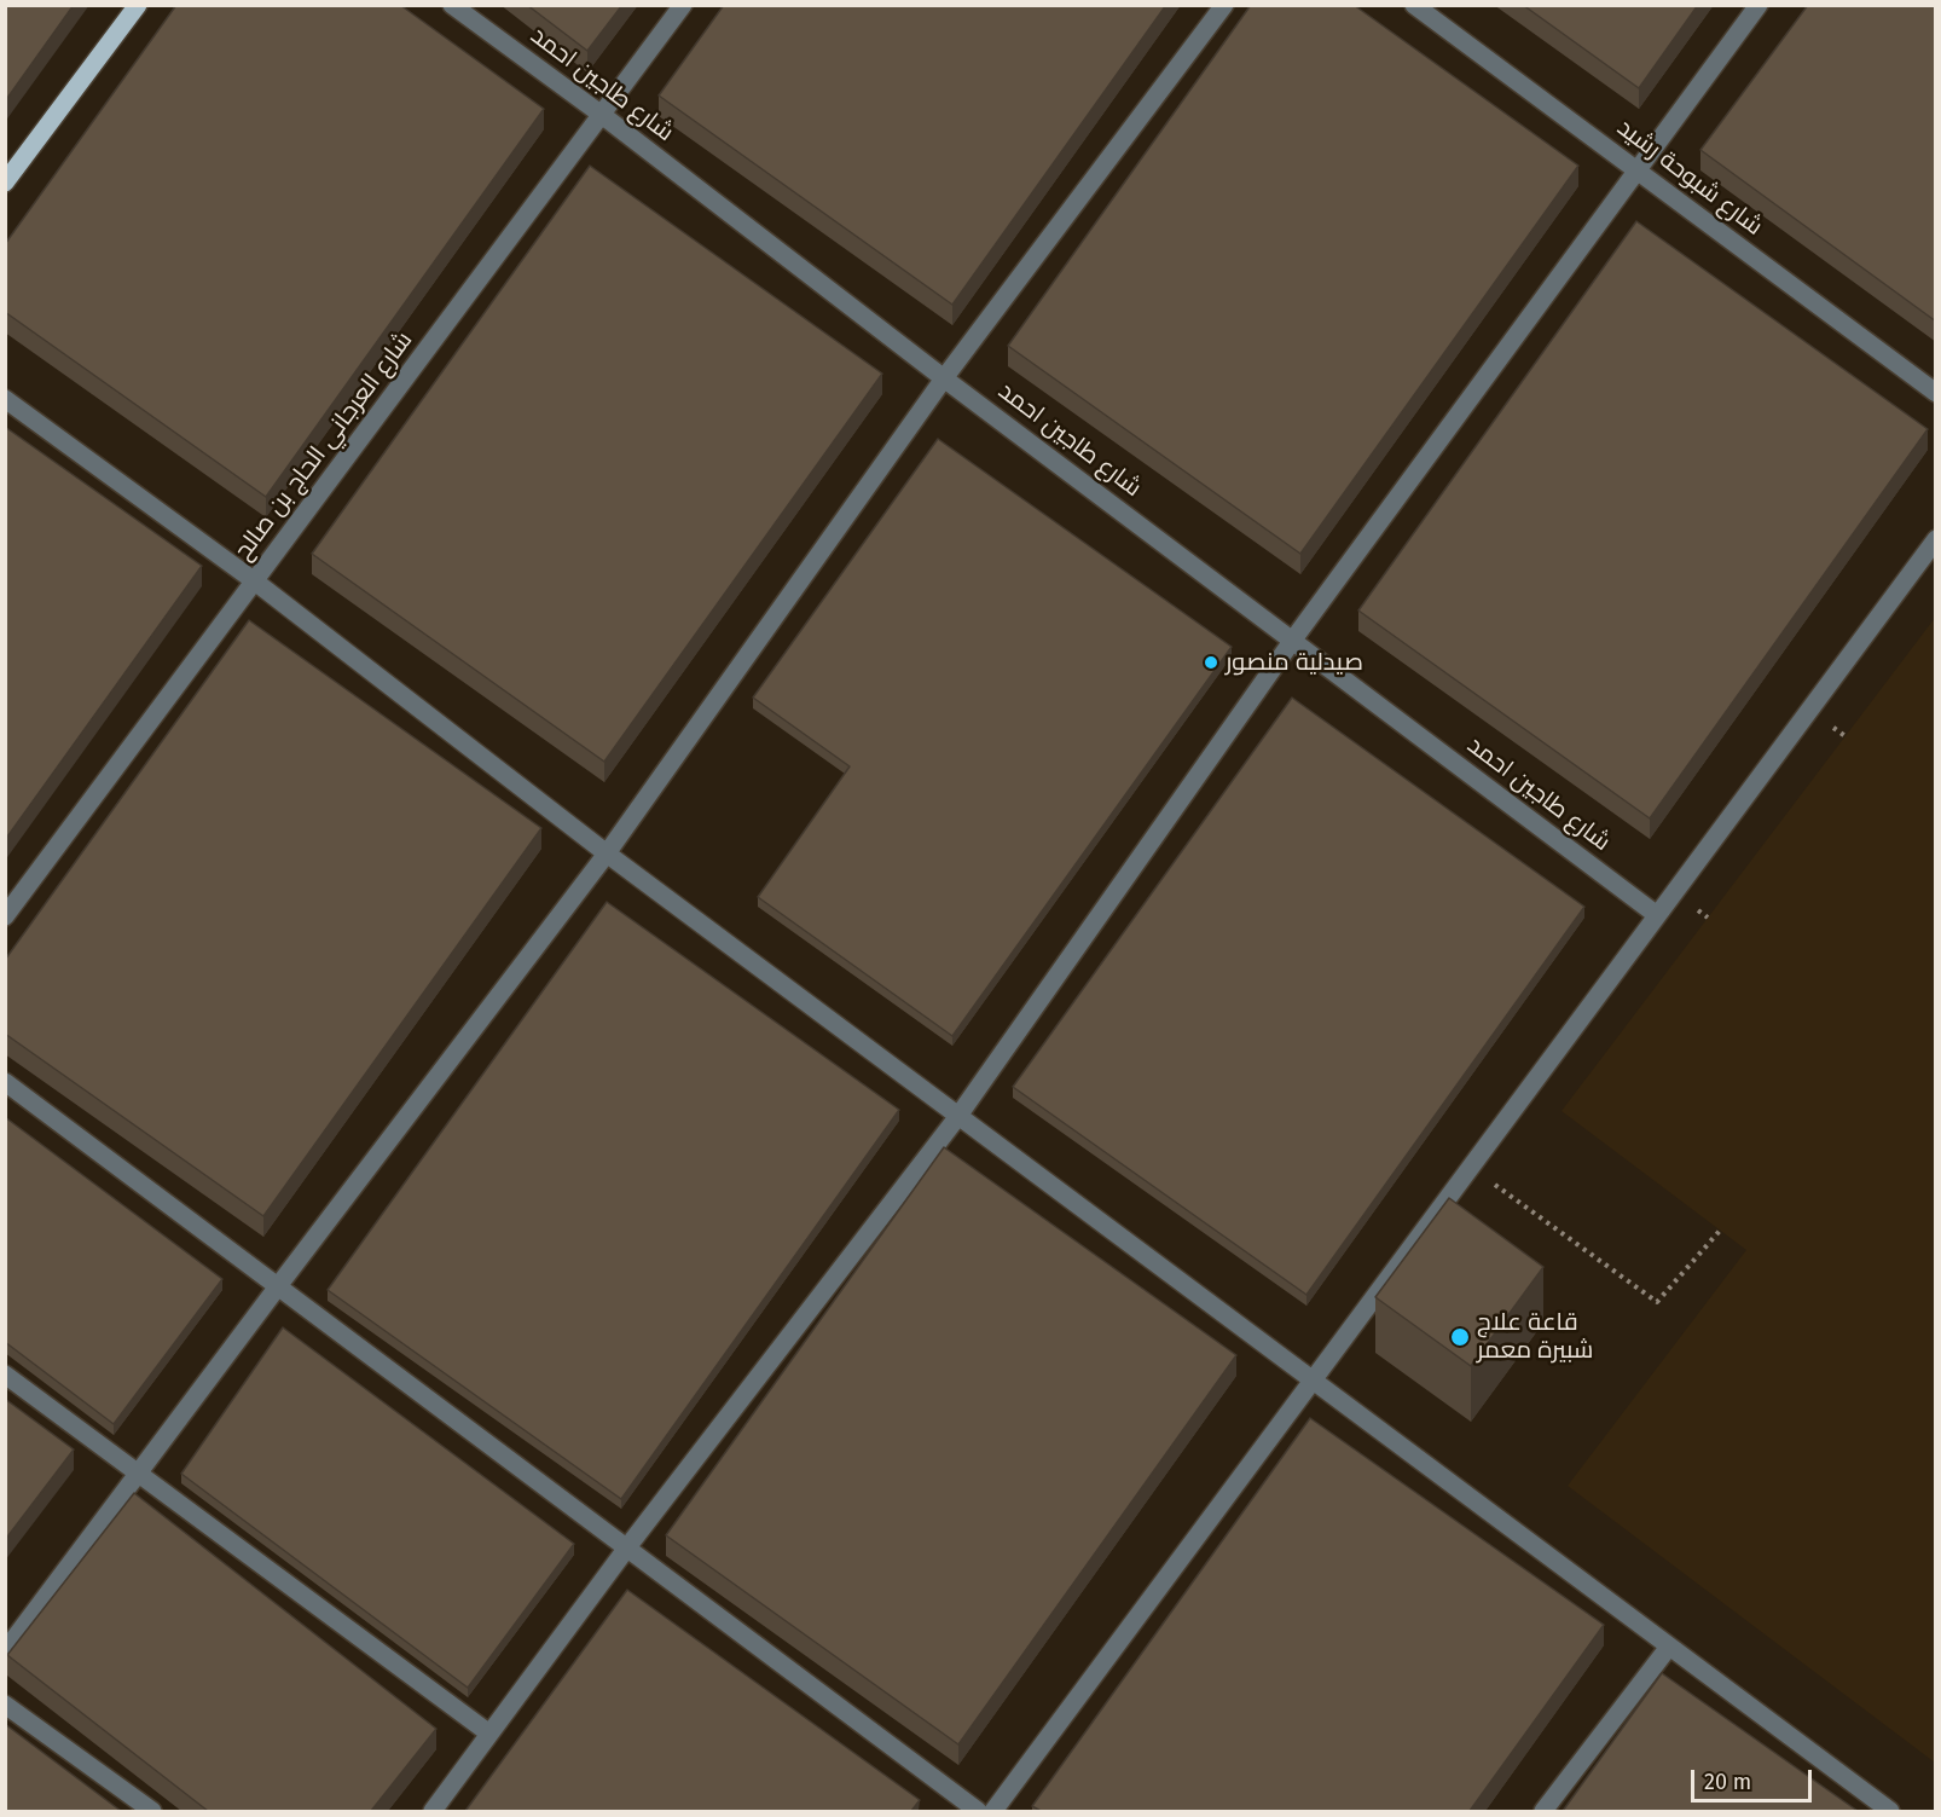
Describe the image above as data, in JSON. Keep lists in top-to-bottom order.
{
  "streets": {
    "street": ["شارع طاجين احمد", "شارع شبوحة رشيد", "شارع العرجاني الحاج بن صالح"]
  },
  "crossings": [
    ["شارع طاجين احمد", "شارع العرجاني الحاج بن صالح"]
  ],
  "places": ["صيدلية منصور", "قاعة علاج شبيرة معمر"],
  "scale_bar": "20 m"
}
